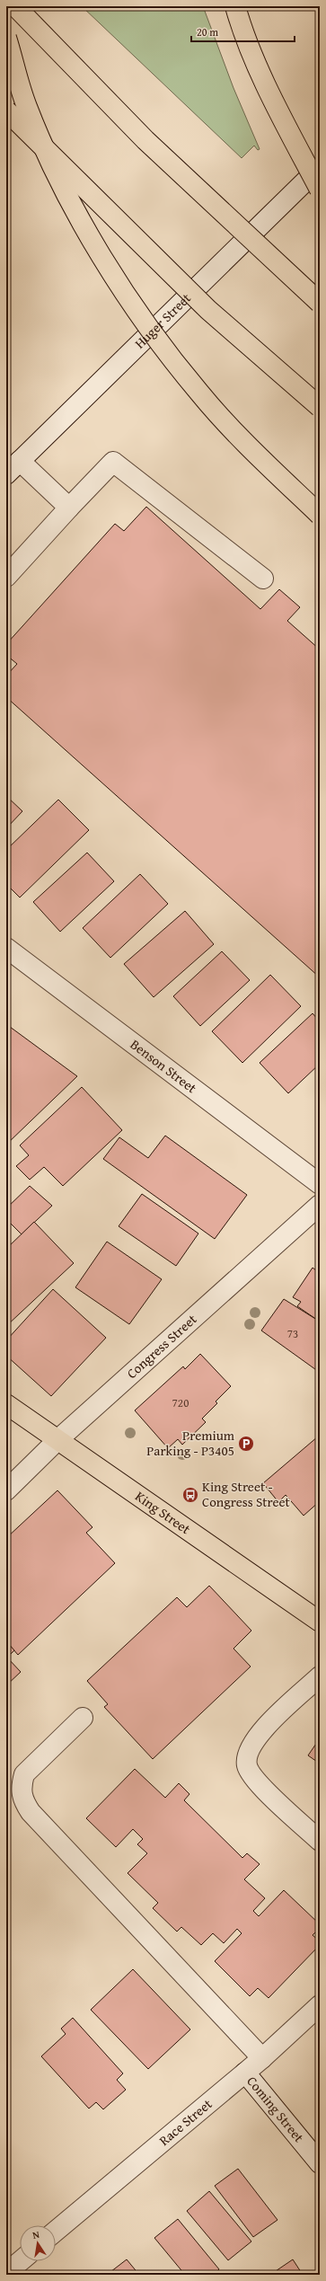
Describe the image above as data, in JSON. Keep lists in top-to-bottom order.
{
  "streets": {
    "main road": ["King Street"],
    "street": [
      "Huger Street",
      "Benson Street",
      "Congress Street",
      "Coming Street",
      "Race Street"
    ]
  },
  "crossings": [
    ["Congress Street", "King Street"],
    ["Coming Street", "Race Street"]
  ],
  "places": {
    "parking": ["Premium Parking - P3405"],
    "bus stop": ["King Street - Congress Street"]
  },
  "house_numbers": ["73", "720"],
  "scale_bar": "20 m",
  "north": "top"
}
